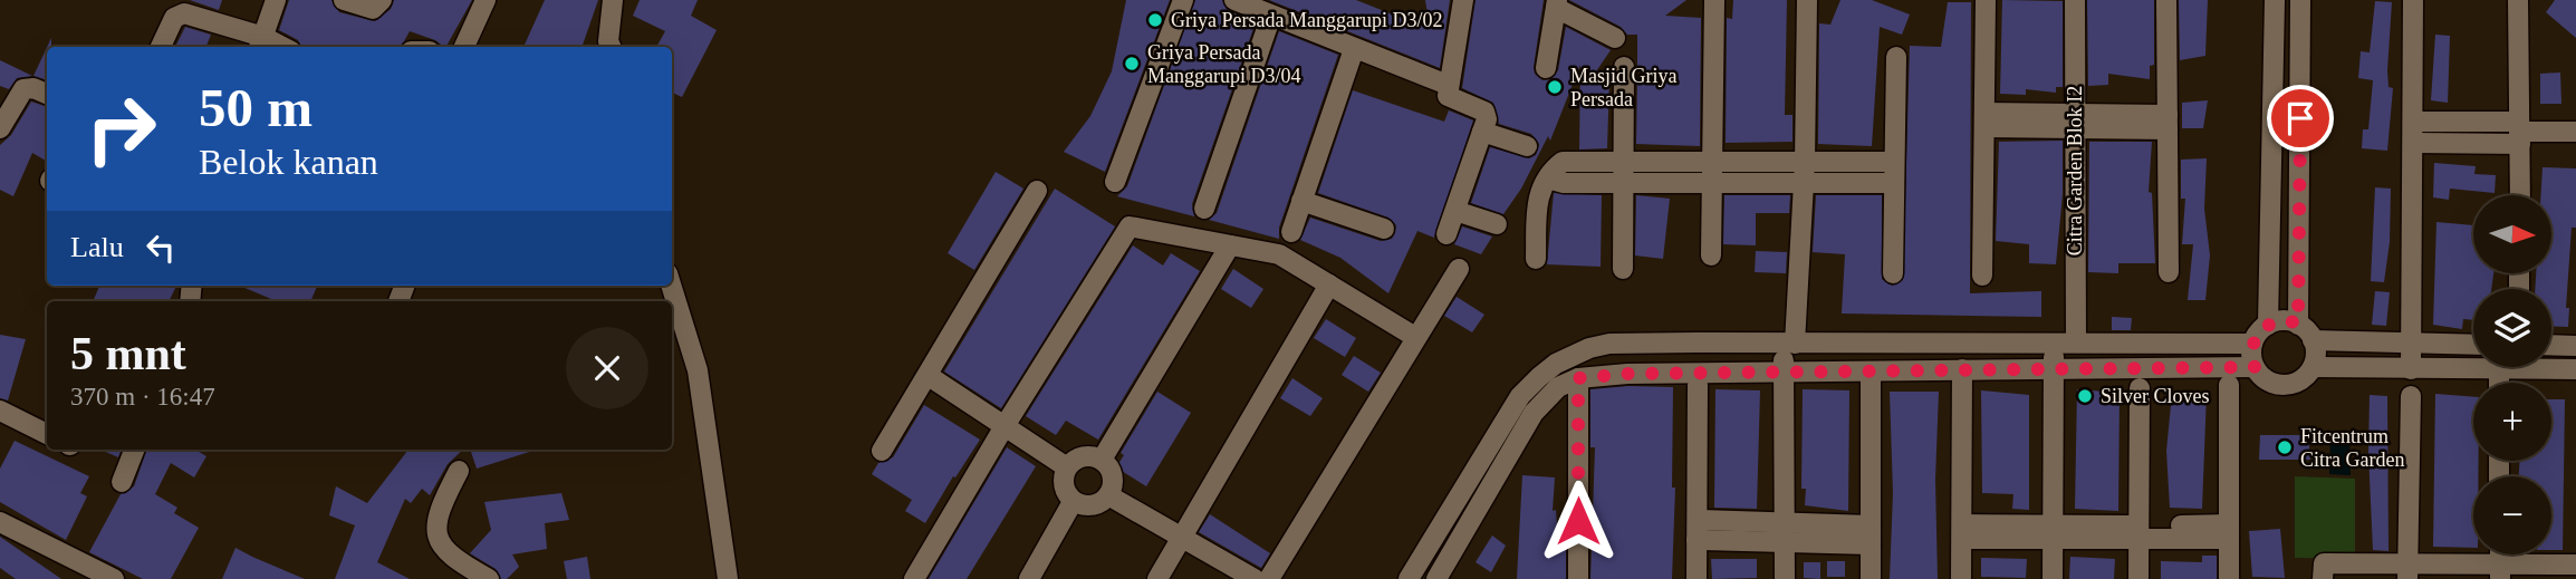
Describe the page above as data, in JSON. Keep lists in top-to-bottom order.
{
  "streets": {
    "street": ["Citra Garden Blok I2"]
  },
  "places": [
    "Griya Persada Manggarupi D3/02",
    "Griya Persada Manggarupi D3/04",
    "Masjid Griya Persada",
    "Silver Cloves",
    "Fitcentrum Citra Garden"
  ],
  "north": "right",
  "page": {
    "turn": ["50 m", "Belok kanan"],
    "map_buttons": ["+", "−"],
    "then": "Lalu",
    "heading": ["5 mnt", "370 m · 16:47"]
  }
}
